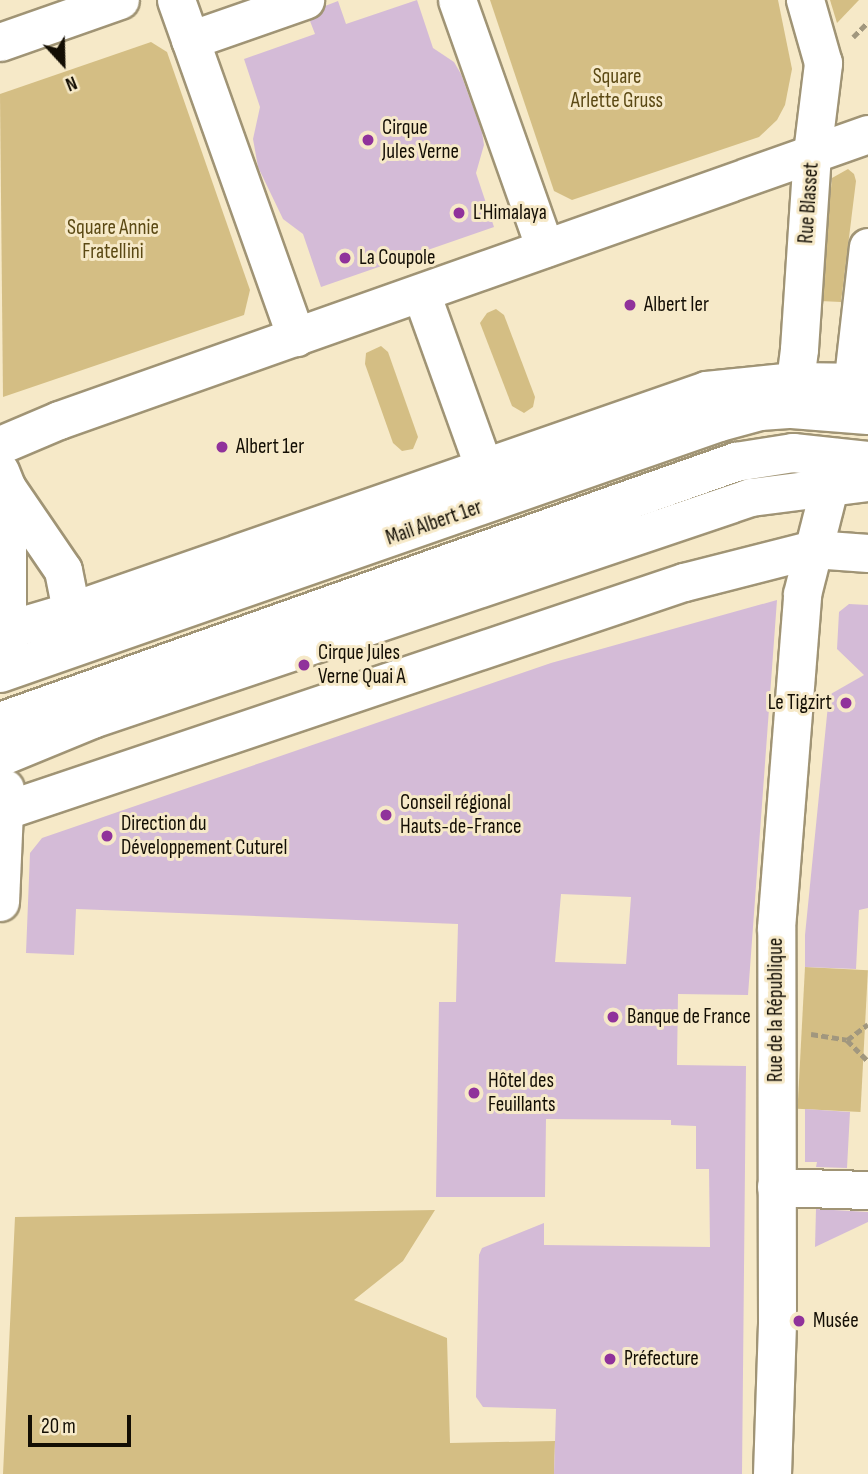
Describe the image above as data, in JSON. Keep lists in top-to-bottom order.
{
  "streets": {
    "main road": ["Mail Albert 1er"],
    "street": ["Rue Blasset", "Rue de la République"]
  },
  "crossings": [
    ["Rue Blasset", "Mail Albert 1er"],
    ["Mail Albert 1er", "Rue de la République"]
  ],
  "parks": ["Square Arlette Gruss", "Square Annie Fratellini"],
  "places": [
    "Cirque Jules Verne",
    "L'Himalaya",
    "La Coupole",
    "Albert Ier",
    "Albert 1er",
    "Cirque Jules Verne Quai A",
    "Le Tigzirt",
    "Conseil régional Hauts-de-France",
    "Direction du Développement Cuturel",
    "Banque de France",
    "Hôtel des Feuillants",
    "Musée",
    "Préfecture"
  ],
  "scale_bar": "20 m",
  "north": "bottom"
}
